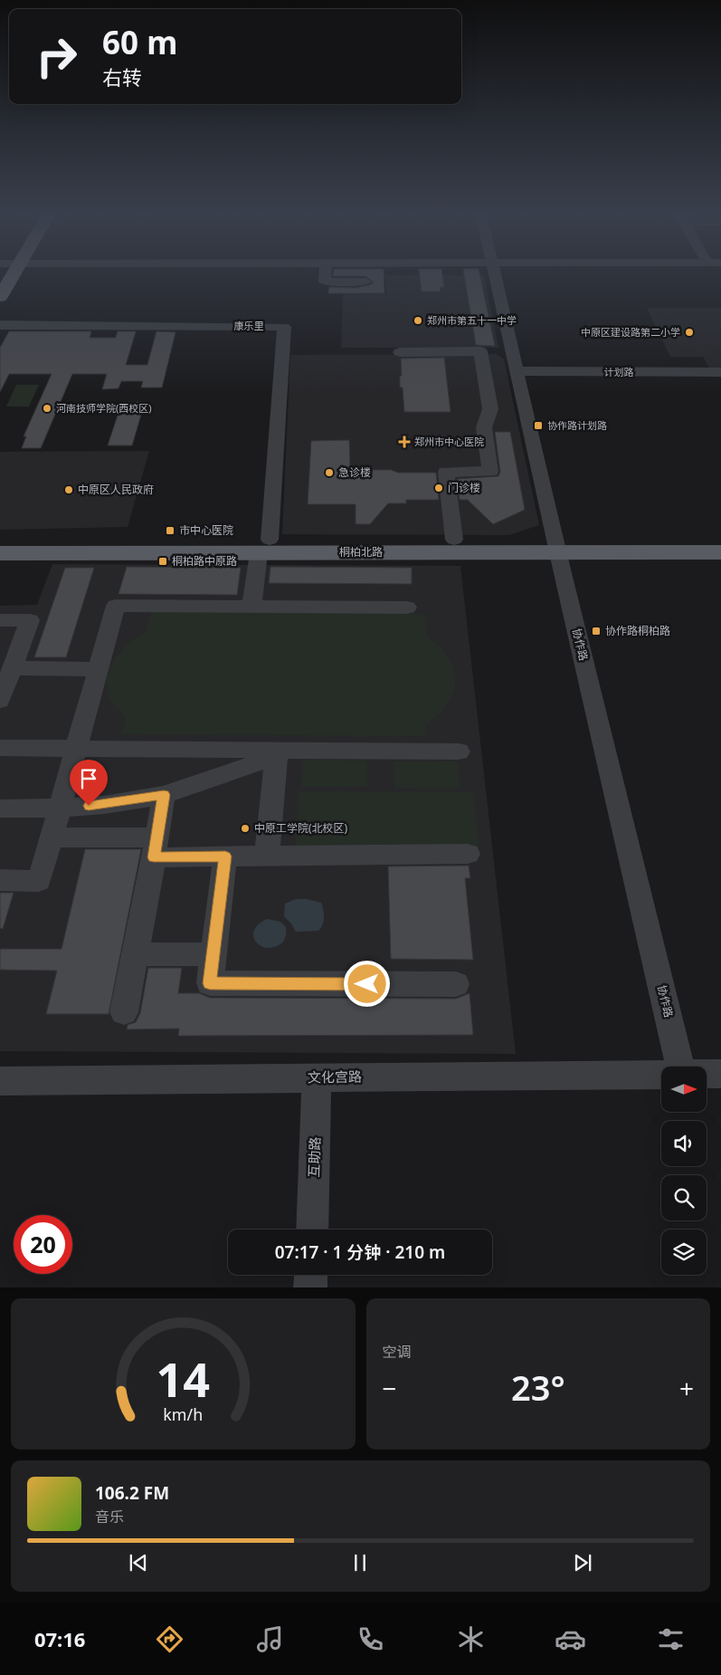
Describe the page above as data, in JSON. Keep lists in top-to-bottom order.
{
  "streets": {
    "main road": ["桐柏北路"],
    "street": [
      "康乐里",
      "计划路",
      "协作路",
      "文化宫路",
      "互助路"
    ]
  },
  "crossings": [
    ["康乐里", "桐柏北路"],
    ["计划路", "协作路"],
    ["桐柏北路", "协作路"],
    ["文化宫路", "互助路"]
  ],
  "places": {
    "other": [
      "郑州市第五十一中学",
      "中原区建设路第二小学",
      "河南技师学院(西校区)",
      "急诊楼",
      "门诊楼",
      "中原区人民政府",
      "中原工学院(北校区)"
    ],
    "transit": [
      "协作路计划路",
      "市中心医院",
      "桐柏路中原路",
      "协作路桐柏路"
    ],
    "health": ["郑州市中心医院"]
  },
  "north": "right",
  "page": {
    "turn": ["60 m", "右转"],
    "limit": "20",
    "trip": "07:17 · 1 分钟 · 210 m",
    "tile": "空调",
    "heat": ["−", "23°", "+"],
    "song": ["106.2 FM", "音乐"],
    "tabs": "07:16",
    "gauge": ["14", "km/h"]
  }
}
